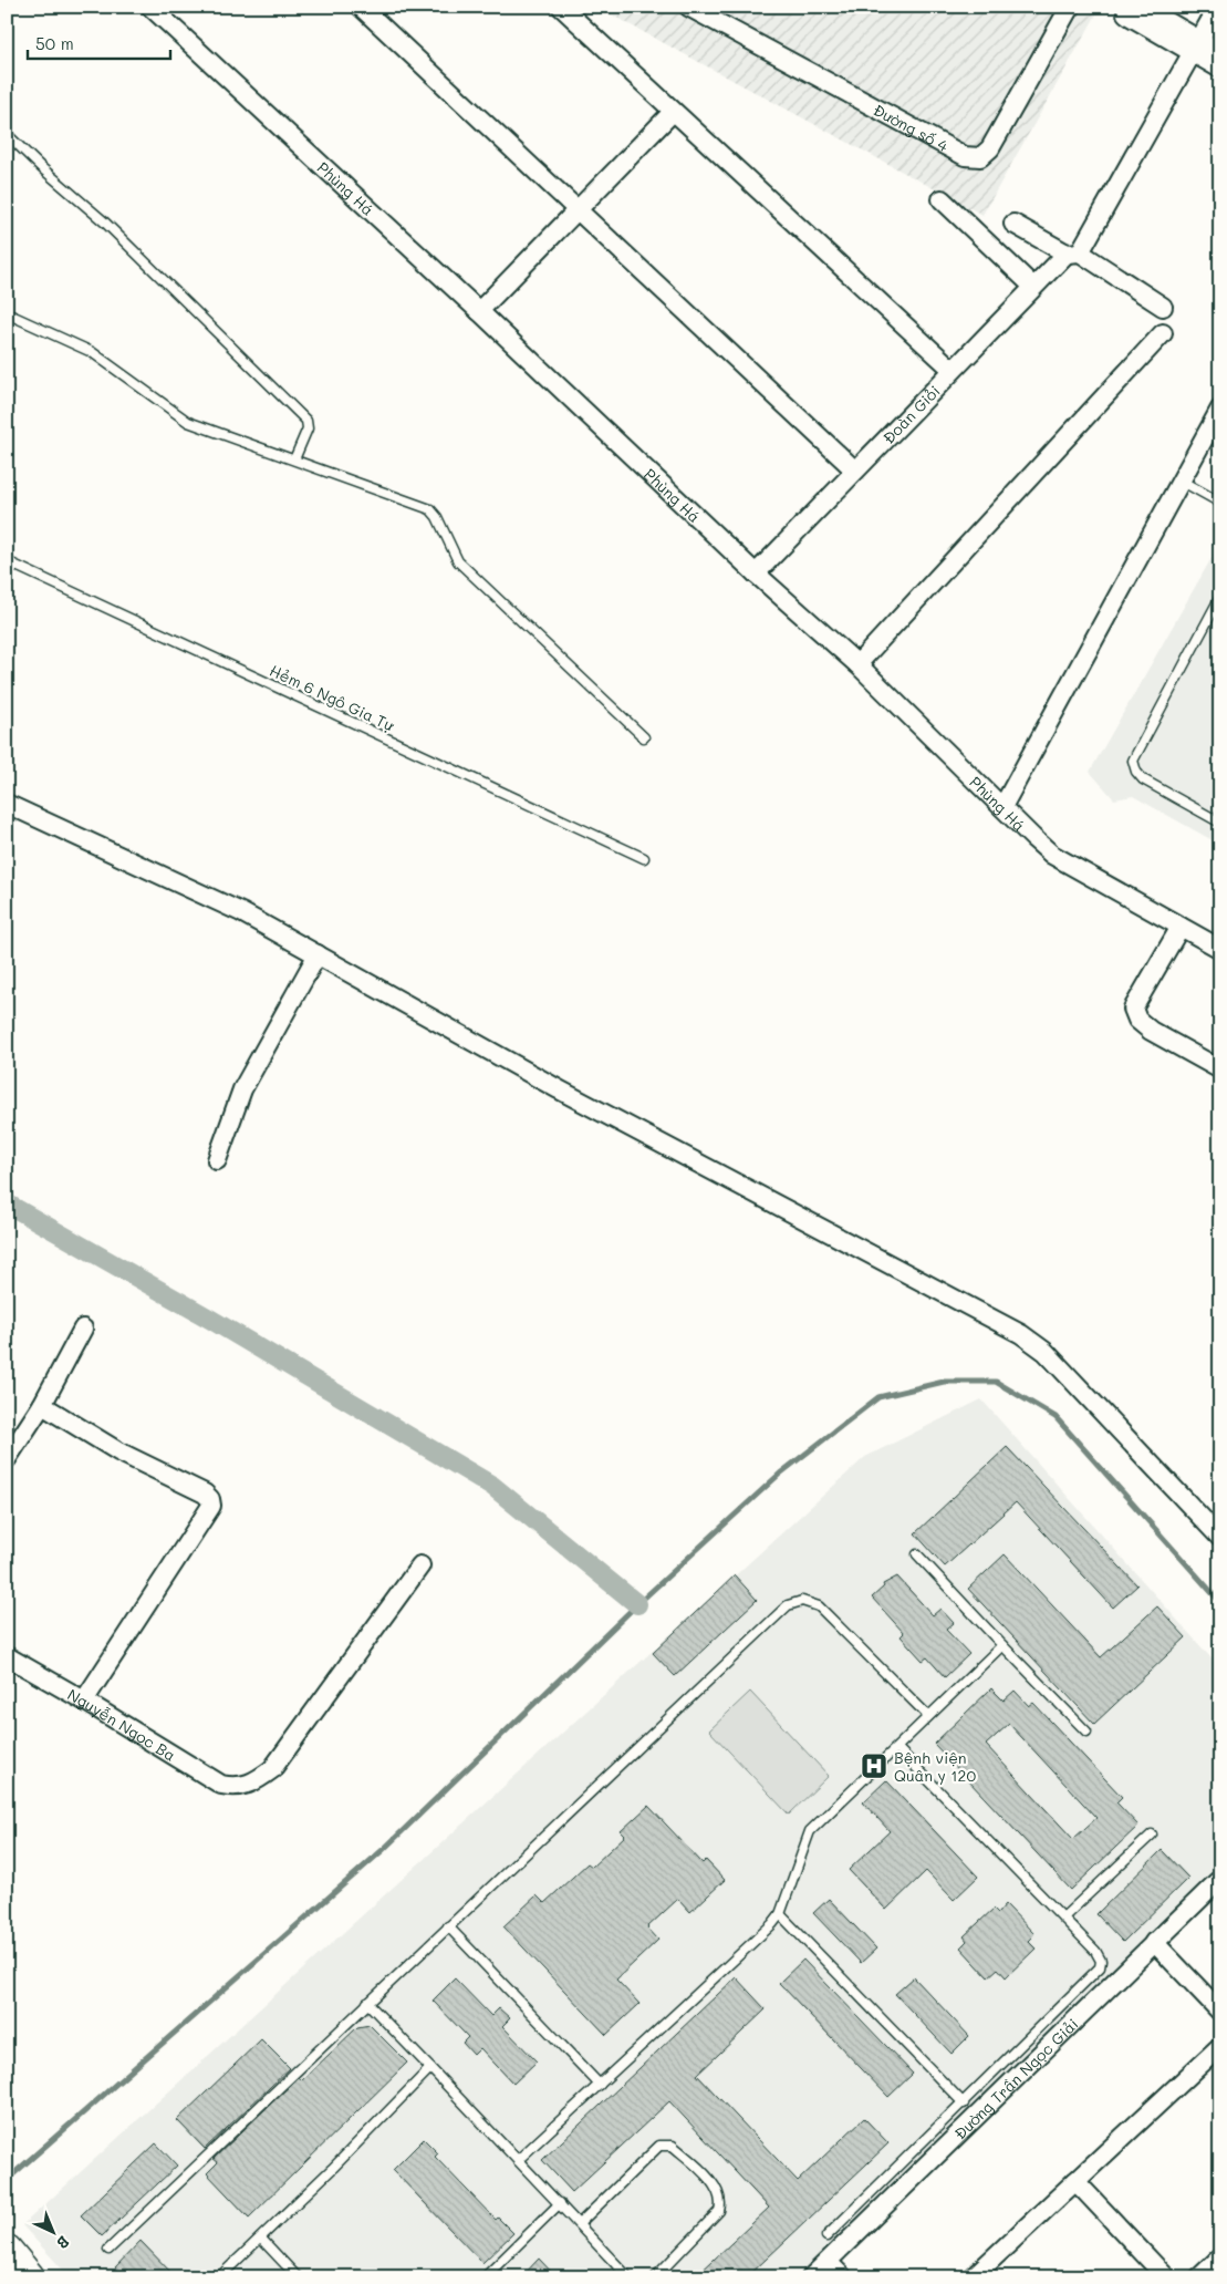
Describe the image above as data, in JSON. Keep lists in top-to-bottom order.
{
  "streets": {
    "street": [
      "Đường số 4",
      "Phùng Há",
      "Đoàn Giỏi",
      "Nguyễn Ngọc Ba",
      "Đường Trần Ngọc Giải"
    ],
    "lane": ["Hẻm 6 Ngô Gia Tự"]
  },
  "crossings": [
    ["Phùng Há", "Đoàn Giỏi"]
  ],
  "places": {
    "hospital": ["Bệnh viện Quân y 120"]
  },
  "scale_bar": "50 m",
  "north": "bottom right"
}
